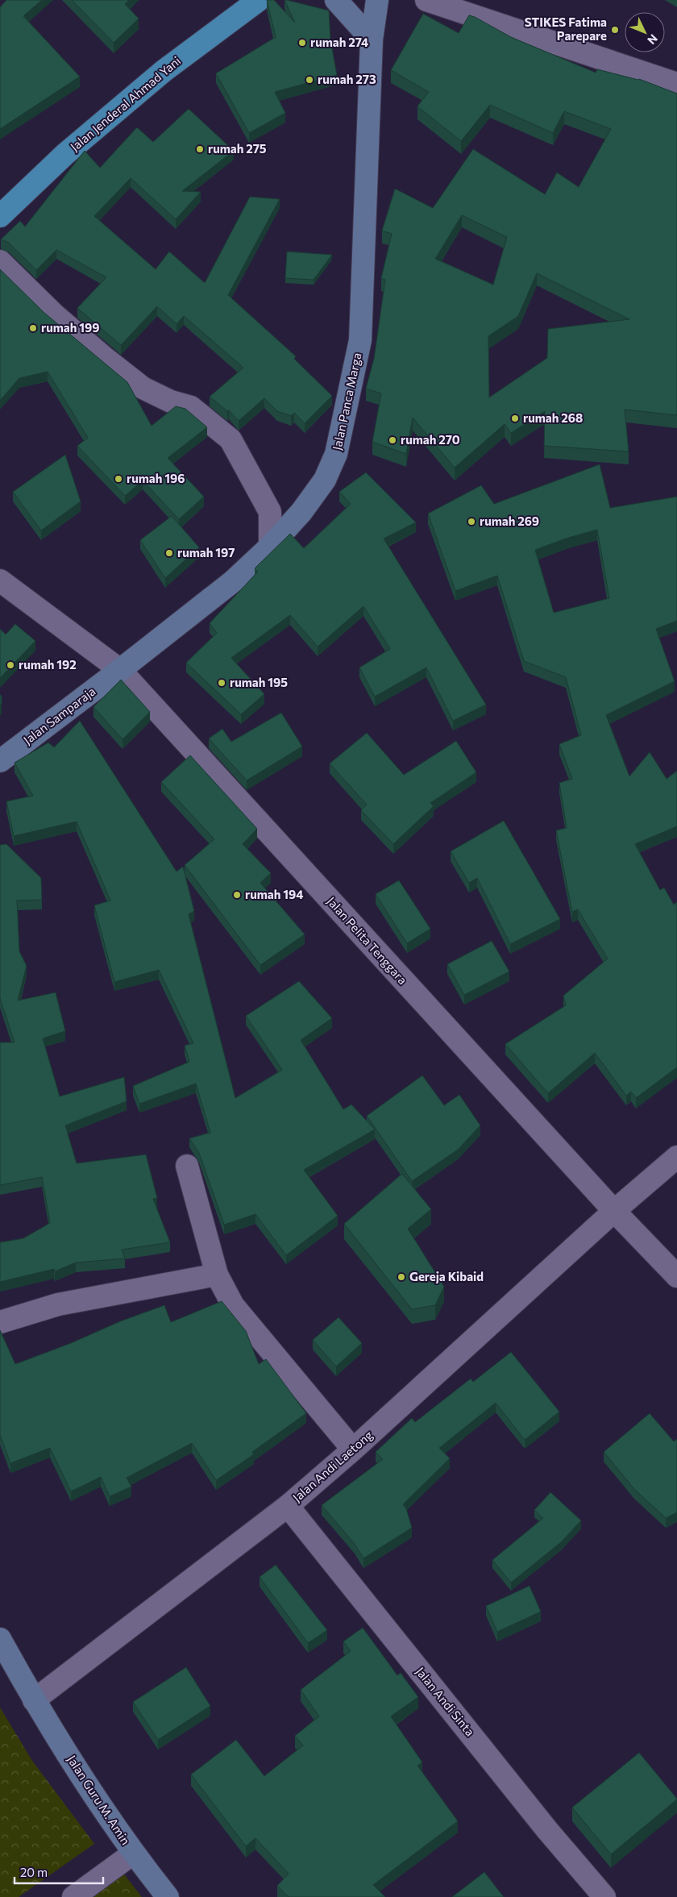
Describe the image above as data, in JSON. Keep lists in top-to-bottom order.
{
  "streets": {
    "highway": ["Jalan Jenderal Ahmad Yani"],
    "main road": ["Jalan Panca Marga", "Jalan Samparaja", "Jalan Guru M. Amin"],
    "street": ["Jalan Pelita Tenggara", "Jalan Andi Laetong", "Jalan Andi Sinta"]
  },
  "crossings": [
    ["Jalan Panca Marga", "Jalan Samparaja"],
    ["Jalan Panca Marga", "Jalan Pelita Tenggara"],
    ["Jalan Samparaja", "Jalan Pelita Tenggara"],
    ["Jalan Pelita Tenggara", "Jalan Andi Laetong"],
    ["Jalan Andi Laetong", "Jalan Andi Sinta"],
    ["Jalan Andi Laetong", "Jalan Guru M. Amin"]
  ],
  "places": [
    "STIKES Fatima Parepare",
    "rumah 274",
    "rumah 273",
    "rumah 275",
    "rumah 199",
    "rumah 268",
    "rumah 270",
    "rumah 196",
    "rumah 269",
    "rumah 197",
    "rumah 192",
    "rumah 195",
    "rumah 194",
    "Gereja Kibaid"
  ],
  "scale_bar": "20 m",
  "north": "bottom right"
}
